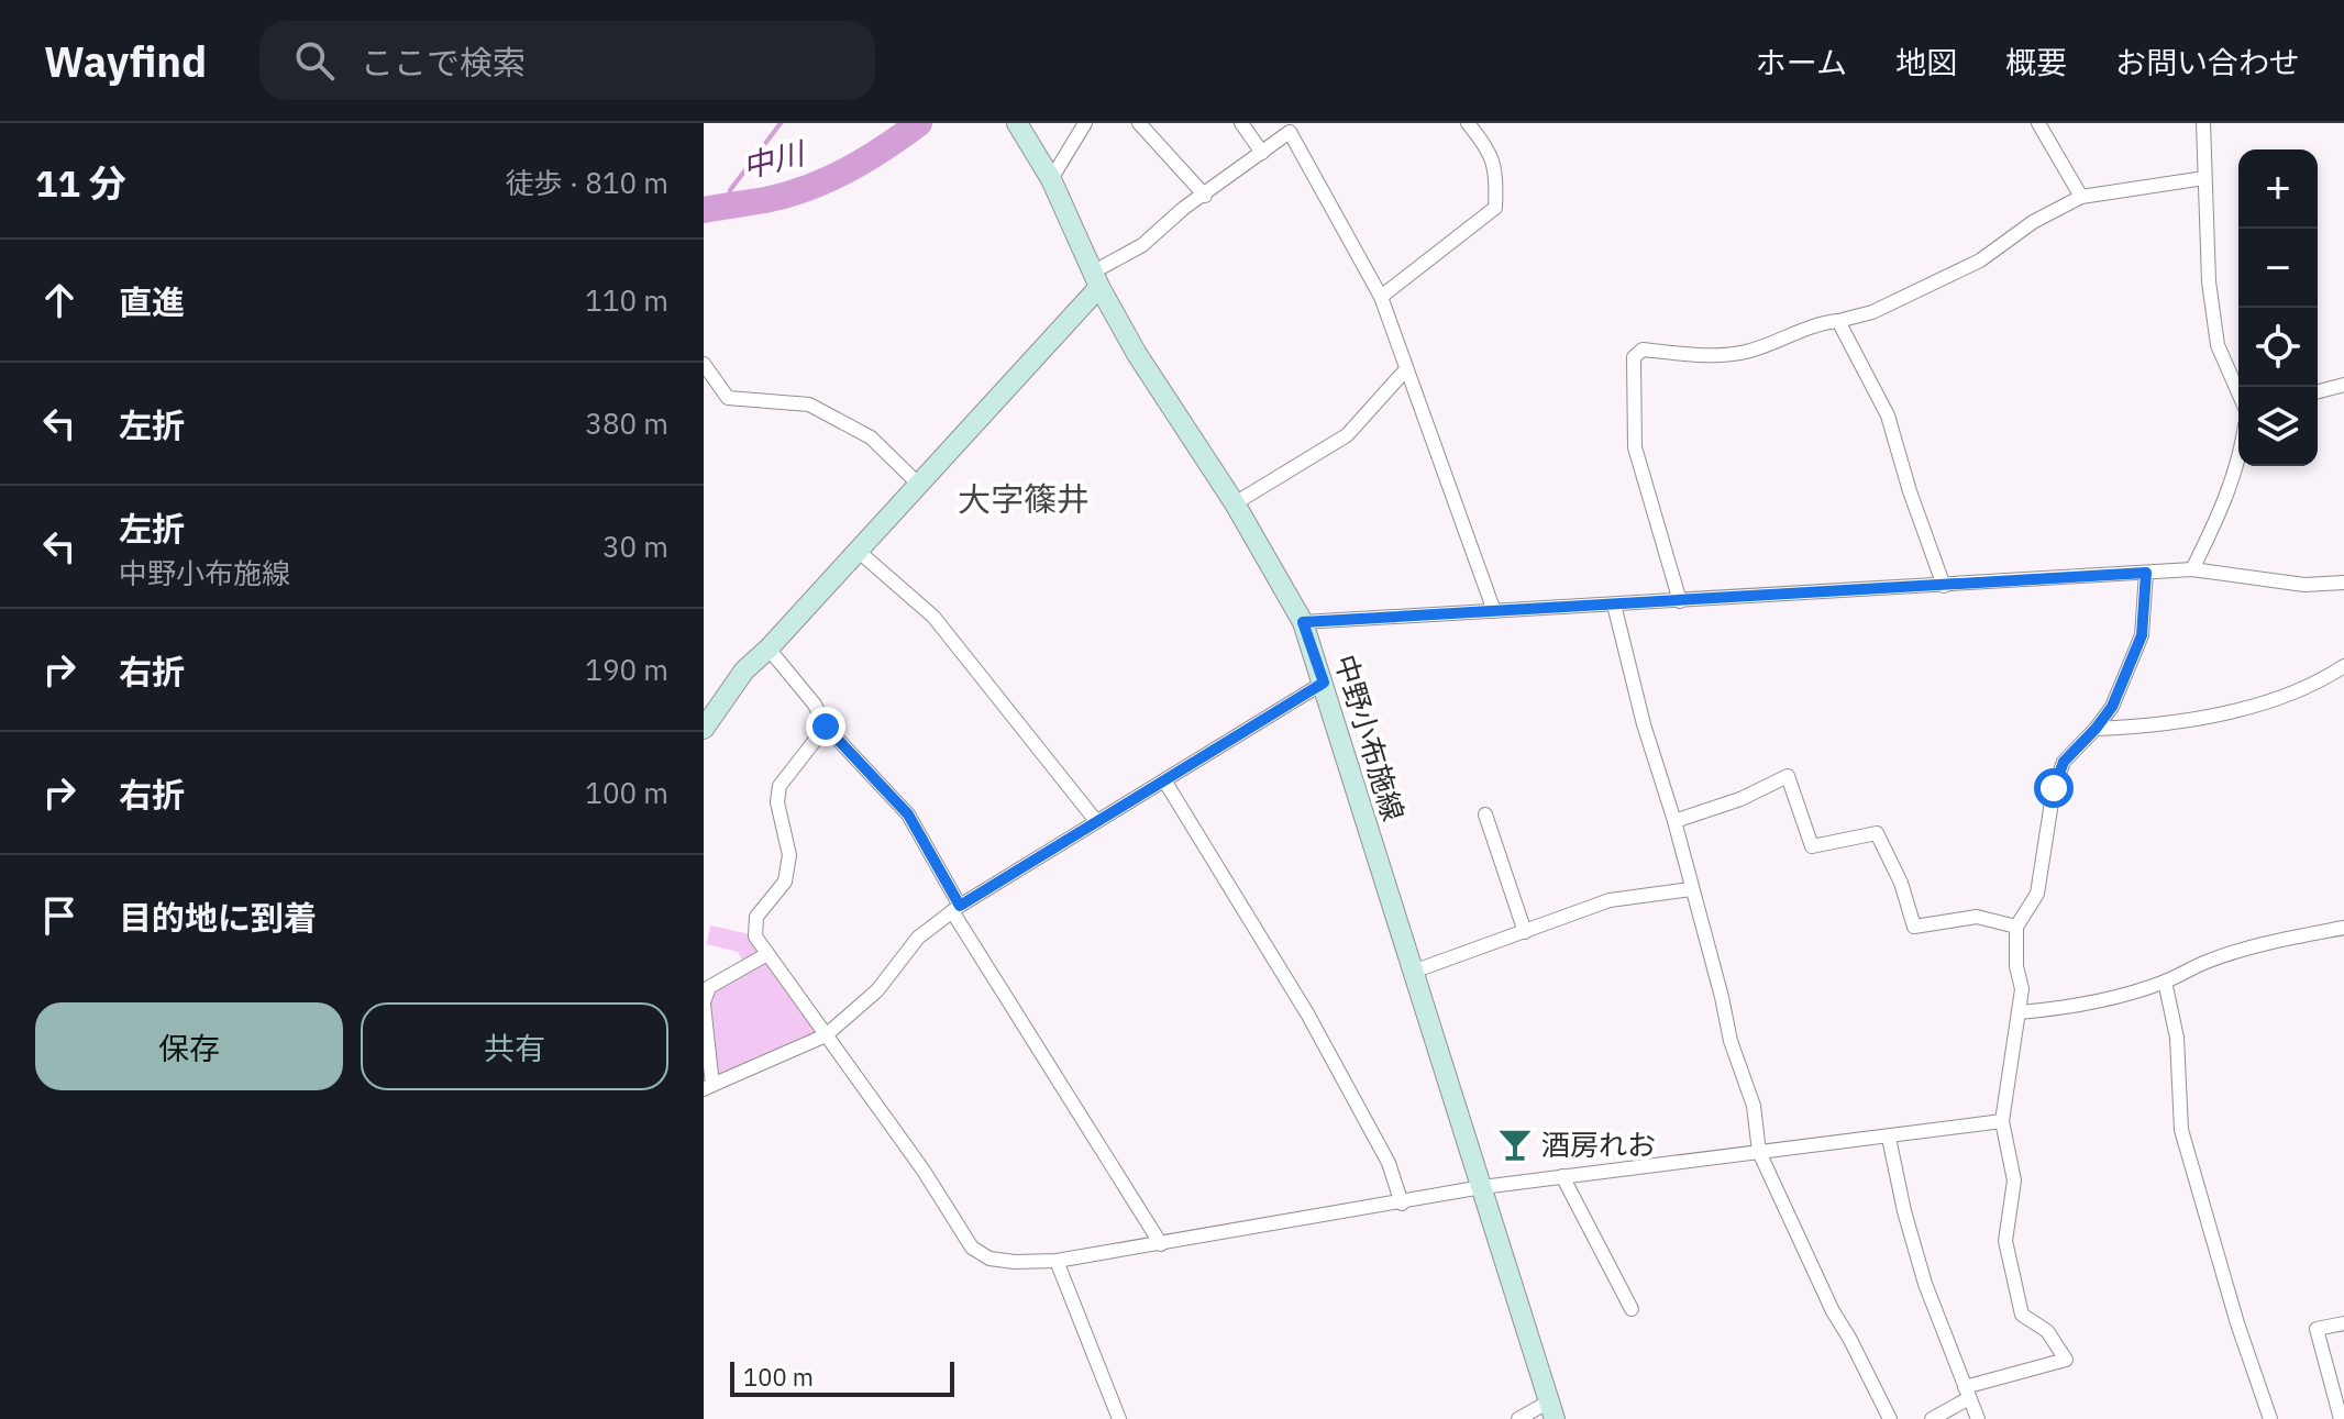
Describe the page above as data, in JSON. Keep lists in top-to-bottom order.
{
  "streets": {
    "main road": ["中野小布施線"]
  },
  "districts": ["大字篠井"],
  "water": ["中川"],
  "places": {
    "bar": ["酒房れお"]
  },
  "scale_bar": "100 m",
  "page": {
    "header": "Wayfind",
    "search": "ここで検索",
    "nav": [
      "ホーム",
      "地図",
      "概要",
      "お問い合わせ"
    ],
    "heading": ["11 分", "徒歩 · 810 m"],
    "map_buttons": ["+", "−"],
    "list": [
      ["直進", "110 m"],
      ["左折", "380 m"],
      ["左折", "中野小布施線", "30 m"],
      ["右折", "190 m"],
      ["右折", "100 m"],
      "目的地に到着"
    ],
    "buttons": ["保存", "共有"],
    "scale": "100 m"
  }
}
